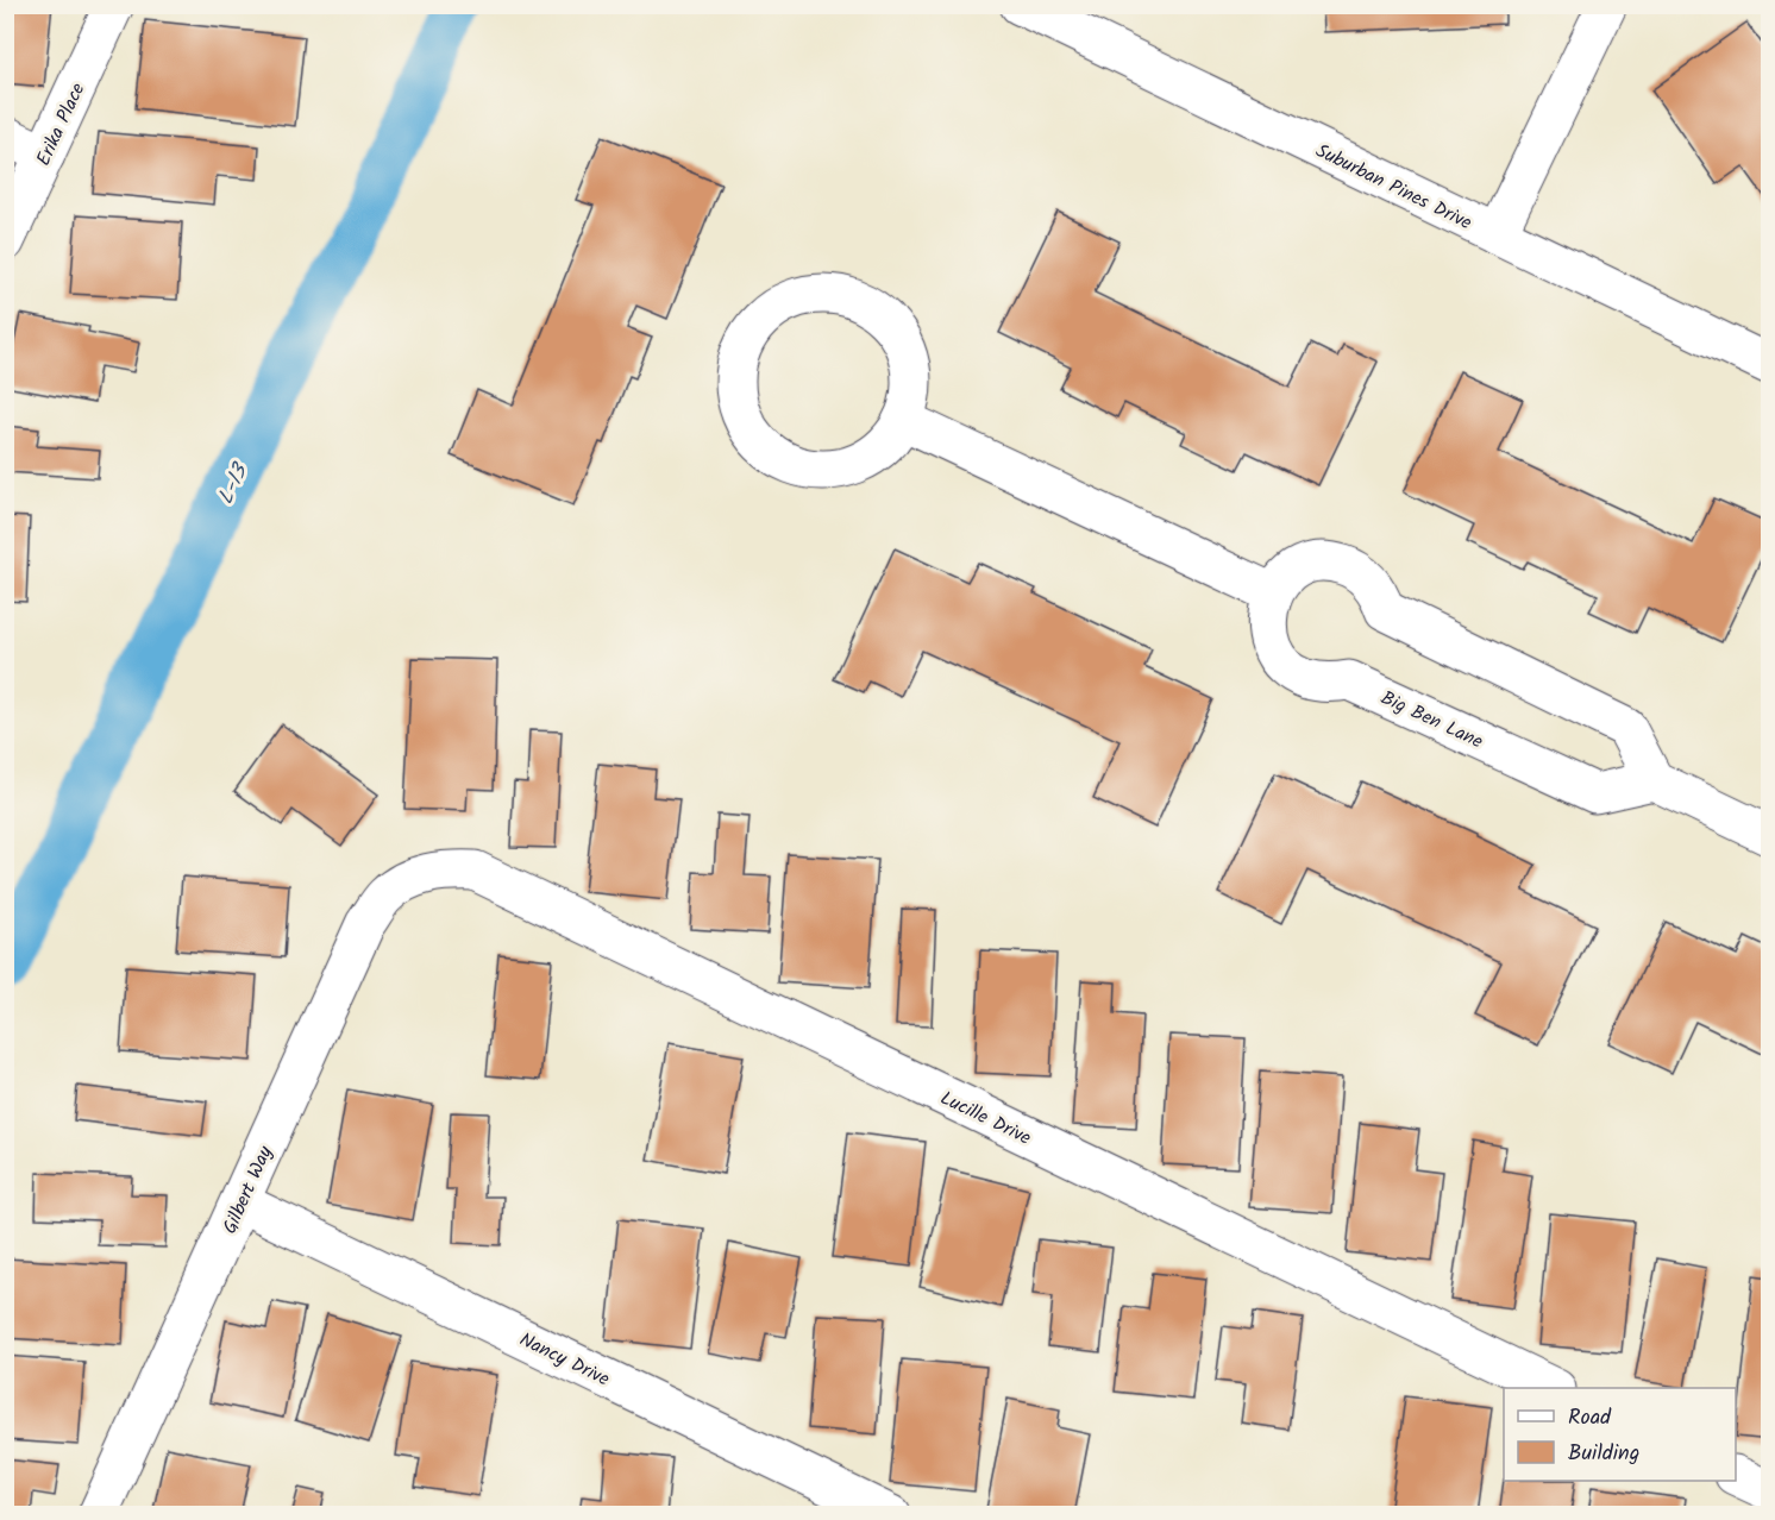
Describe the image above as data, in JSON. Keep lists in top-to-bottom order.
{
  "streets": {
    "street": [
      "Erika Place",
      "Suburban Pines Drive",
      "Big Ben Lane",
      "Lucille Drive",
      "Gilbert Way",
      "Nancy Drive"
    ]
  },
  "crossings": [
    ["Lucille Drive", "Gilbert Way"],
    ["Gilbert Way", "Nancy Drive"]
  ],
  "water": ["L-13"],
  "legend": ["Road", "Building"]
}
